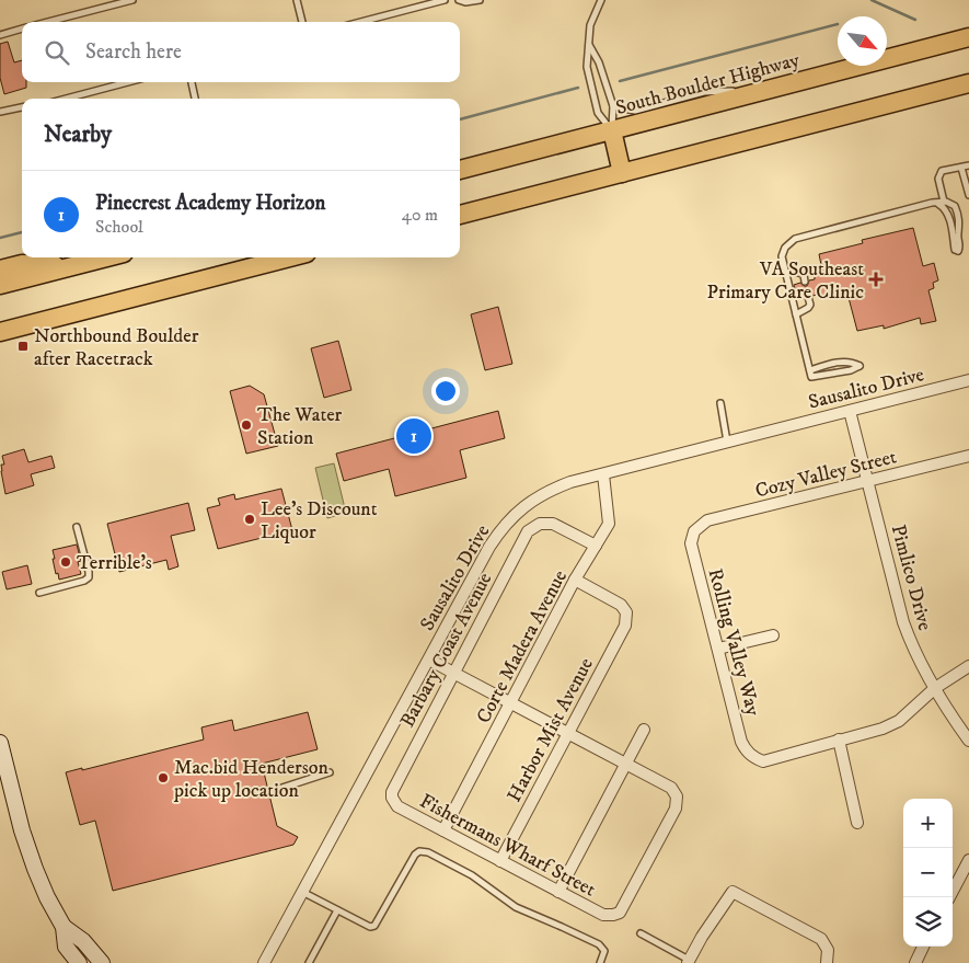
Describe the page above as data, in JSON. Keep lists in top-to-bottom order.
{
  "streets": {
    "main road": ["South Boulder Highway"],
    "street": [
      "Sausalito Drive",
      "Cozy Valley Street",
      "Pimlico Drive",
      "Rolling Valley Way",
      "Corte Madera Avenue",
      "Barbary Coast Avenue",
      "Harbor Mist Avenue",
      "Fishermans Wharf Street"
    ]
  },
  "crossings": [
    ["Sausalito Drive", "Pimlico Drive"],
    ["Sausalito Drive", "Corte Madera Avenue"],
    ["Cozy Valley Street", "Pimlico Drive"],
    ["Cozy Valley Street", "Rolling Valley Way"],
    ["Corte Madera Avenue", "Barbary Coast Avenue"],
    ["Corte Madera Avenue", "Harbor Mist Avenue"],
    ["Corte Madera Avenue", "Fishermans Wharf Street"],
    ["Barbary Coast Avenue", "Fishermans Wharf Street"],
    ["Harbor Mist Avenue", "Fishermans Wharf Street"]
  ],
  "places": {
    "health": ["VA Southeast Primary Care Clinic"],
    "transit": ["Northbound Boulder after Racetrack"],
    "other": [
      "The Water Station",
      "Lee's Discount Liquor",
      "Terrible's",
      "Mac.bid Henderson pick up location"
    ]
  },
  "north": "bottom right",
  "page": {
    "search": "Search here",
    "heading": "Nearby",
    "list": [
      {
        "mark": "1",
        "name": "Pinecrest Academy Horizon",
        "note": "School",
        "value": "40 m"
      }
    ],
    "pins": "1",
    "map_buttons": ["+", "−"]
  }
}
